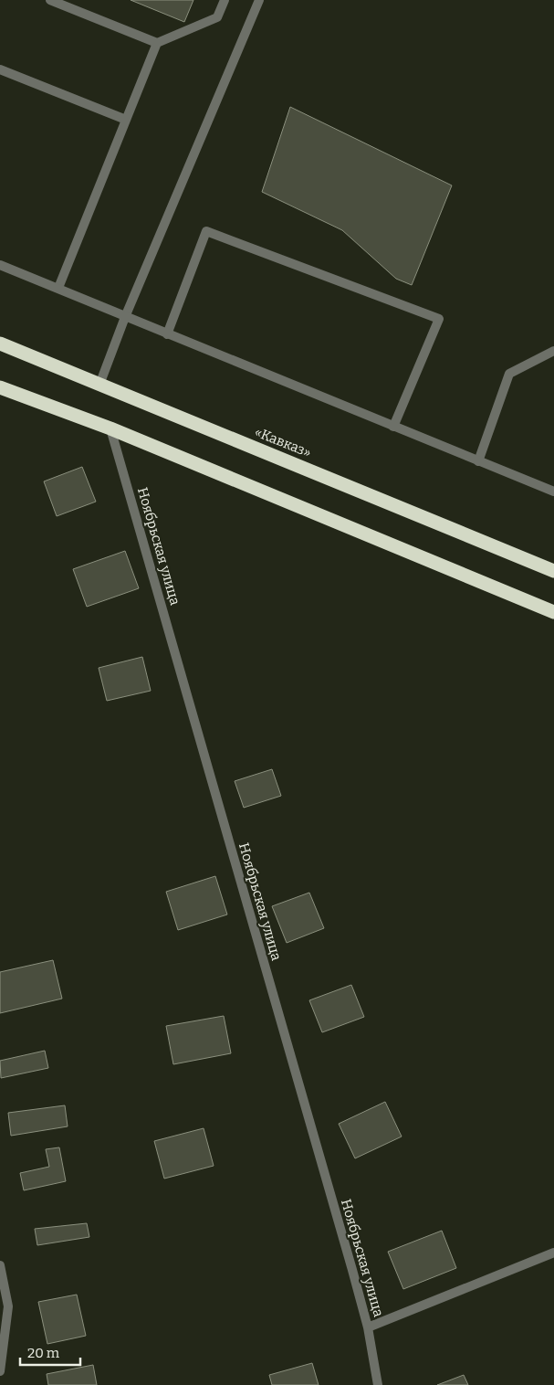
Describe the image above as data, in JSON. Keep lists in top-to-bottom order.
{
  "streets": {
    "highway": ["«Кавказ»"],
    "street": ["Ноябрьская улица"]
  },
  "scale_bar": "20 m"
}
